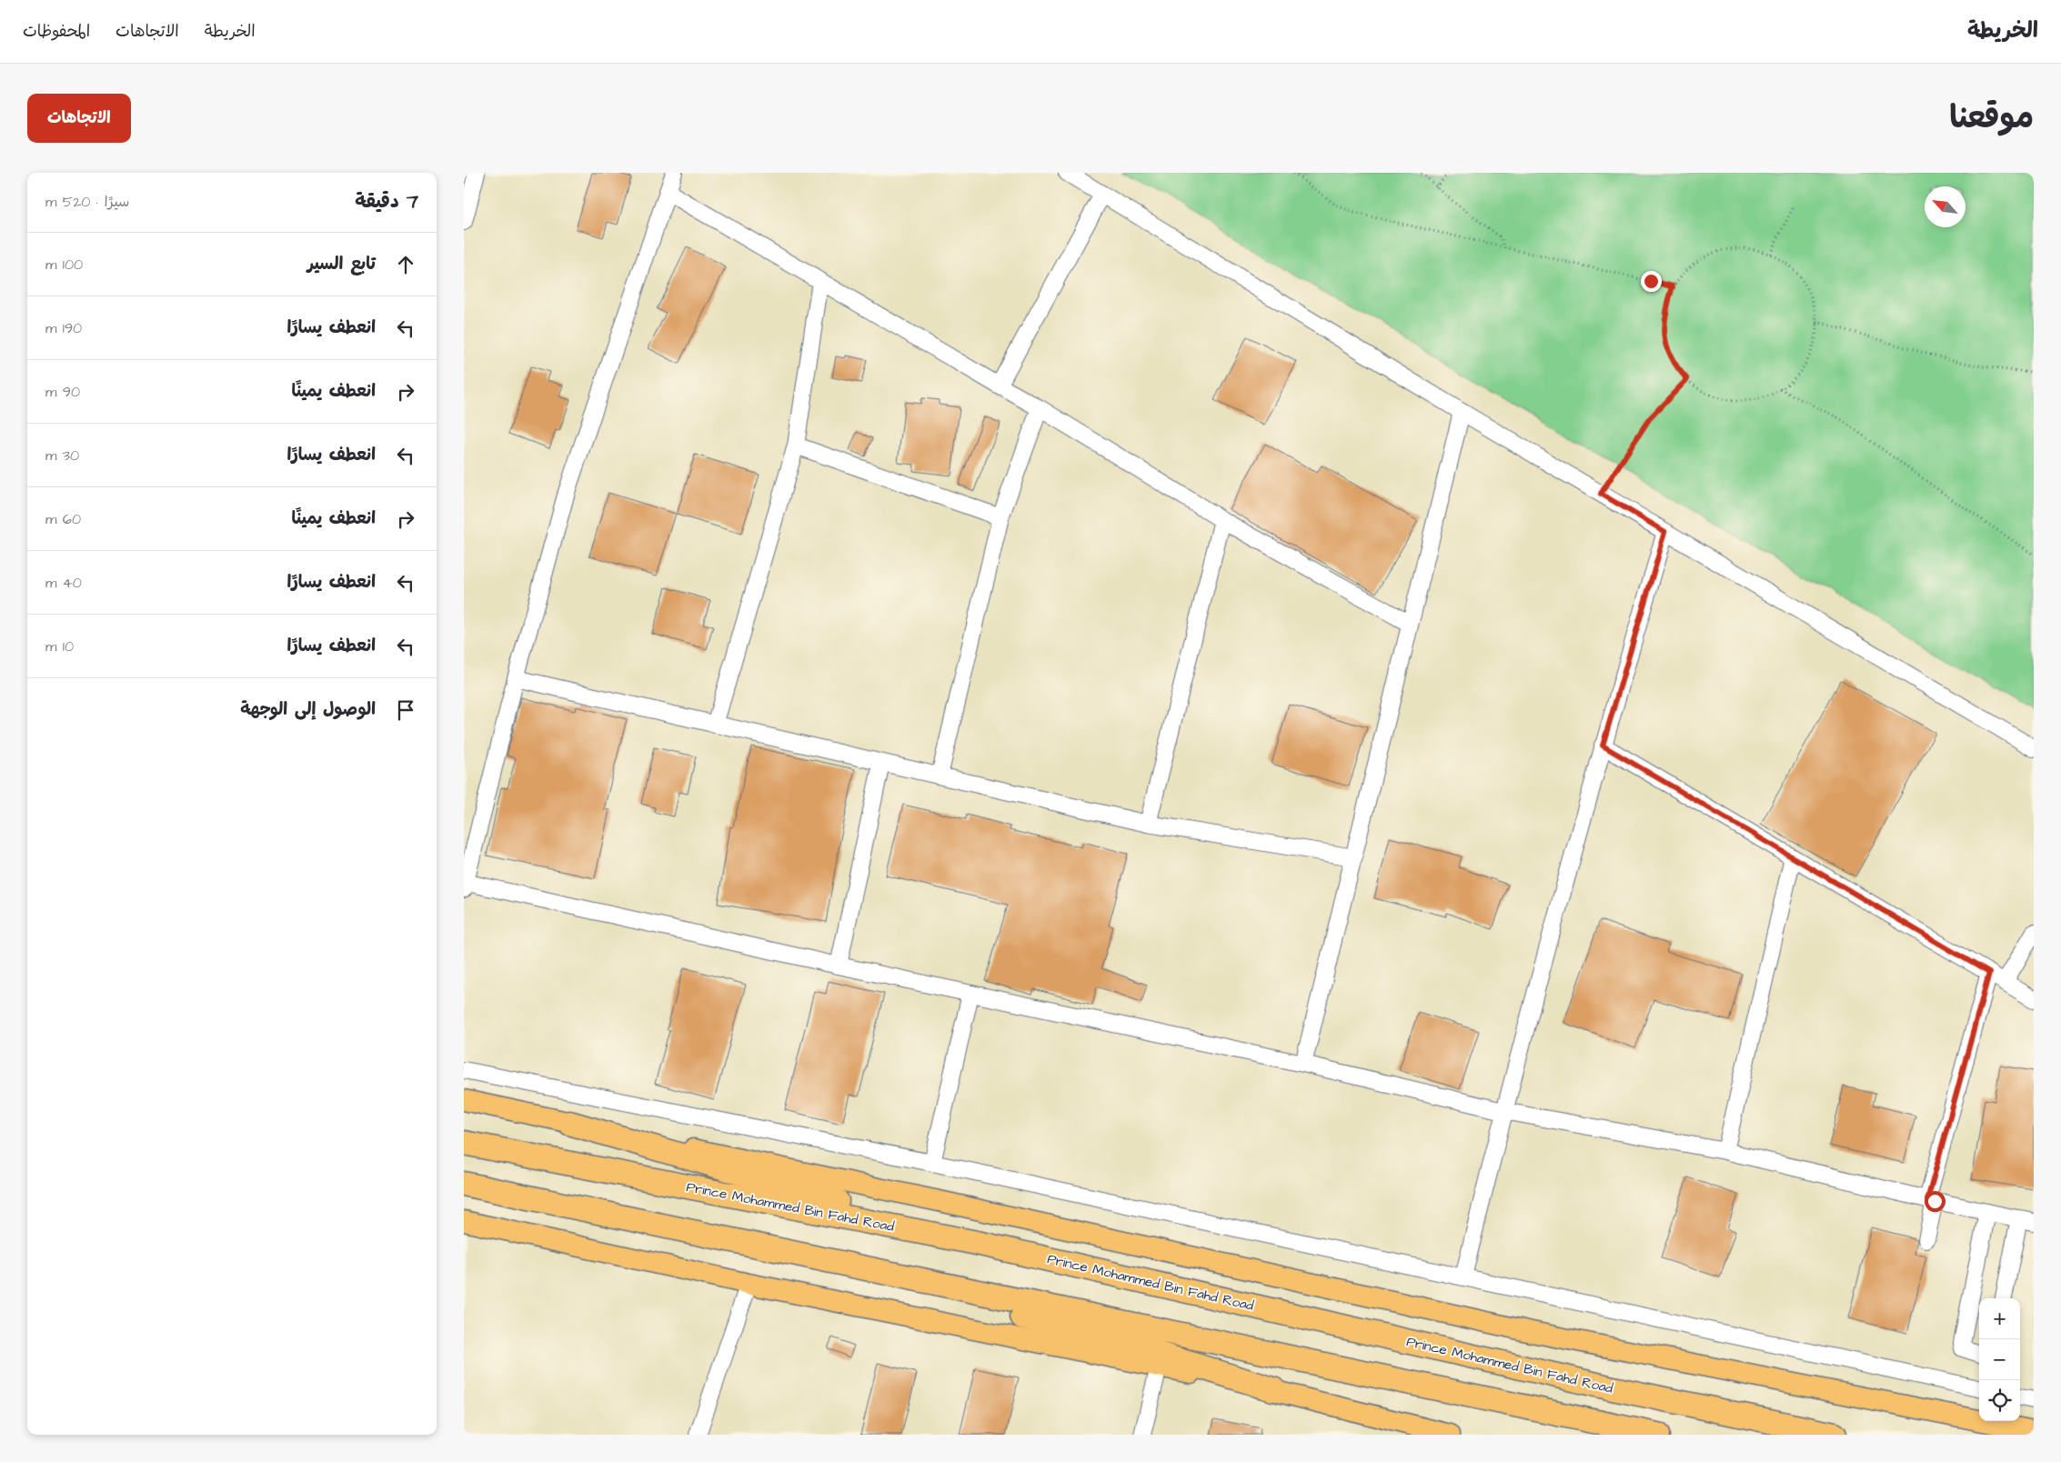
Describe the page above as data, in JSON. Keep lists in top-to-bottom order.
{
  "streets": {
    "highway": ["Prince Mohammed Bin Fahd Road"]
  },
  "north": "top left",
  "page": {
    "header": "الخريطة",
    "nav": ["الخريطة", "الاتجاهات", "المحفوظات"],
    "title": "موقعنا",
    "buttons": "الاتجاهات",
    "heading": ["7 دقيقة", "سيرًا · 520 m"],
    "list": [
      ["تابع السير", "100 m"],
      ["انعطف يسارًا", "190 m"],
      ["انعطف يمينًا", "90 m"],
      ["انعطف يسارًا", "30 m"],
      ["انعطف يمينًا", "60 m"],
      ["انعطف يسارًا", "40 m"],
      ["انعطف يسارًا", "10 m"],
      "الوصول إلى الوجهة"
    ],
    "map_buttons": ["+", "−"]
  }
}
